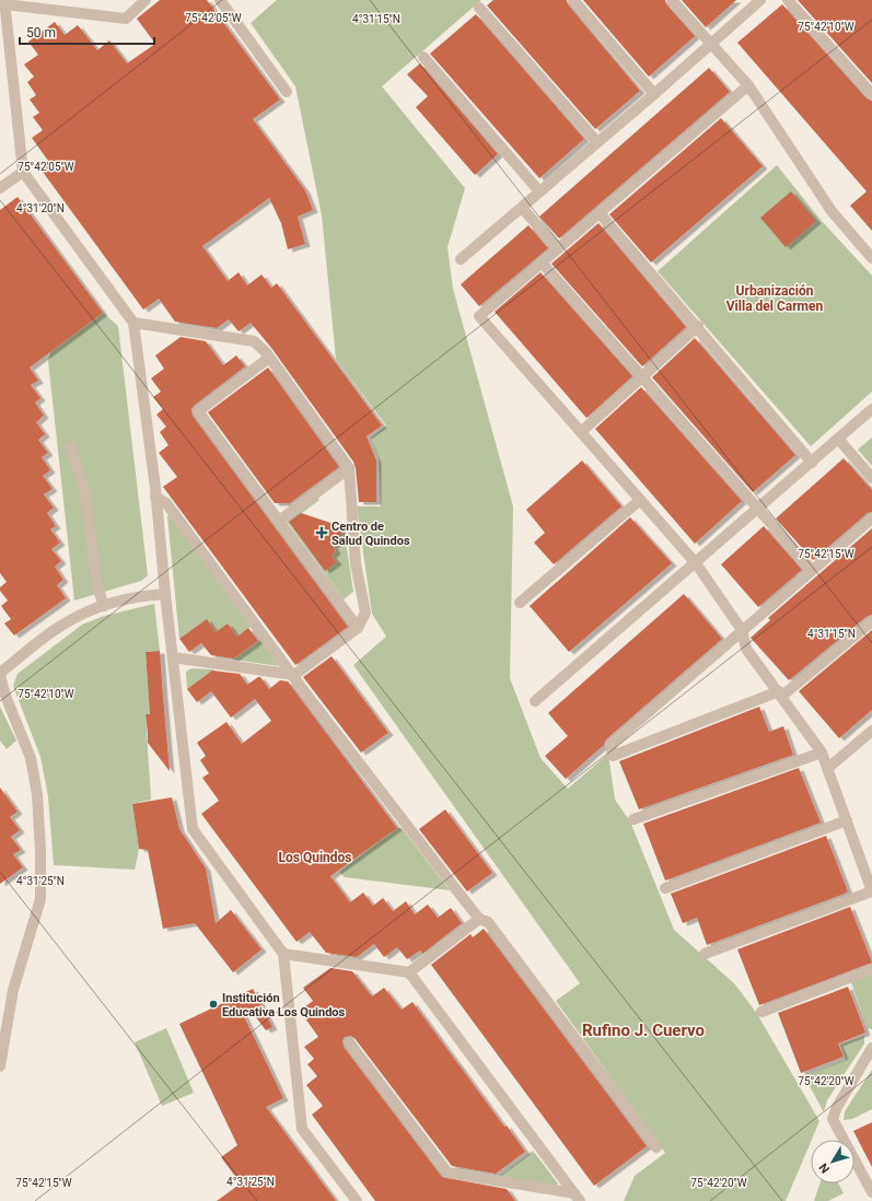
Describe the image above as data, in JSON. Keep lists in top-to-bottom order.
{
  "districts": ["Urbanización Villa del Carmen", "Los Quindos", "Rufino J. Cuervo"],
  "places": {
    "health": ["Centro de Salud Quindos"],
    "other": ["Institución Educativa Los Quindos"]
  },
  "scale_bar": "50 m",
  "north": "bottom left",
  "coordinates": [
    "75°42'05\"W",
    "4°31'15\"N",
    "75°42'10\"W",
    "4°31'20\"N",
    "75°42'15\"W",
    "4°31'25\"N",
    "75°42'20\"W"
  ]
}
